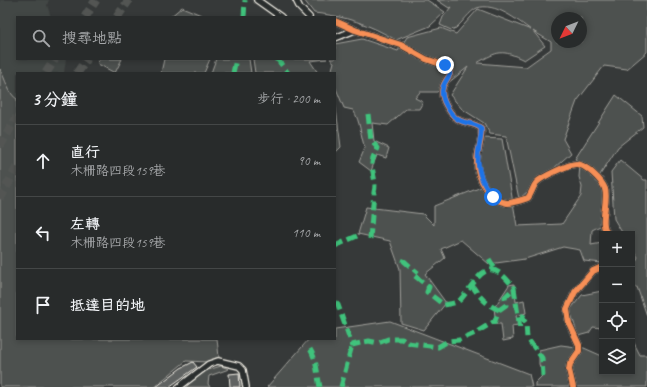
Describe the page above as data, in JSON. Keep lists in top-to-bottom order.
{
  "north": "bottom left",
  "page": {
    "search": "搜尋地點",
    "heading": ["3 分鐘", "步行 · 200 m"],
    "list": [
      ["直行", "木柵路四段159巷", "90 m"],
      ["左轉", "木柵路四段159巷", "110 m"],
      "抵達目的地"
    ],
    "map_buttons": ["+", "−"]
  }
}
